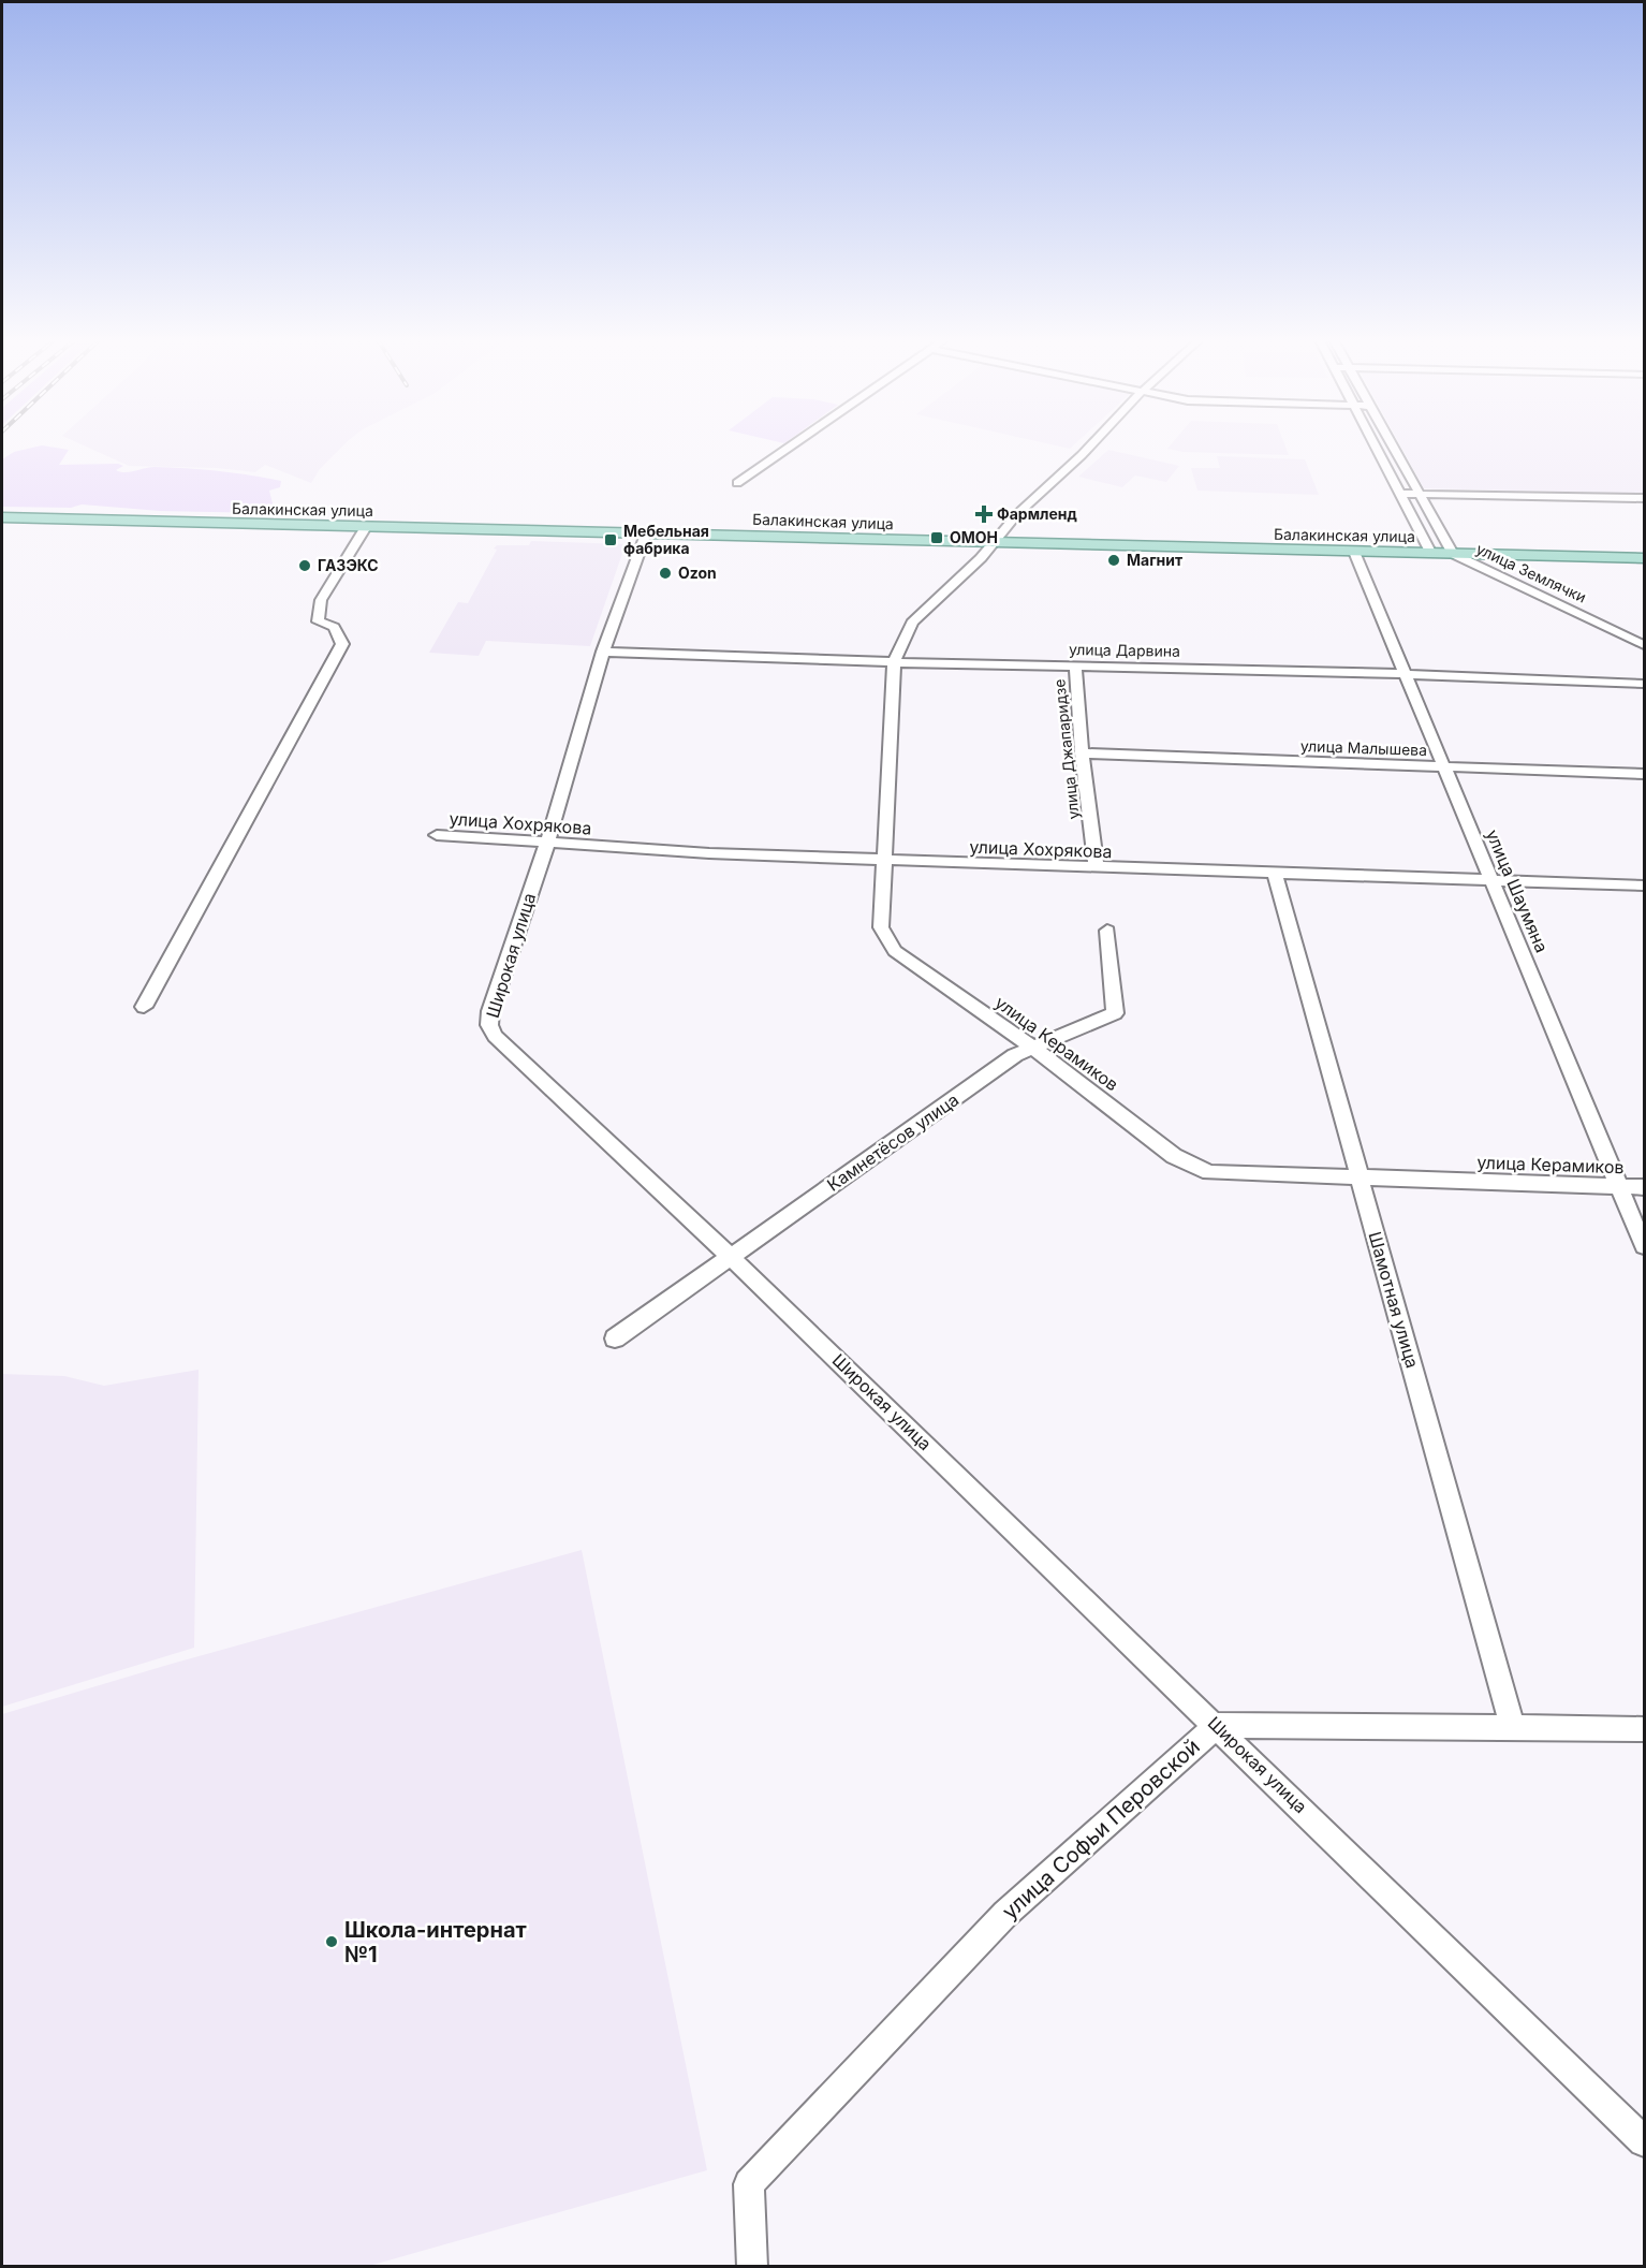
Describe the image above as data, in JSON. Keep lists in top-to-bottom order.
{
  "streets": {
    "main road": ["Балакинская улица"],
    "street": [
      "улица Землячки",
      "улица Дарвина",
      "улица Малышева",
      "улица Джапаридзе",
      "улица Хохрякова",
      "улица Шаумяна",
      "Широкая улица",
      "улица Керамиков",
      "Камнетёсов улица",
      "Шамотная улица",
      "улица Софьи Перовской"
    ]
  },
  "crossings": [
    ["Балакинская улица", "улица Землячки"],
    ["Балакинская улица", "улица Шаумяна"],
    ["Балакинская улица", "Широкая улица"],
    ["Балакинская улица", "улица Керамиков"],
    ["улица Дарвина", "улица Джапаридзе"],
    ["улица Дарвина", "улица Шаумяна"],
    ["улица Дарвина", "Широкая улица"],
    ["улица Дарвина", "улица Керамиков"],
    ["улица Малышева", "улица Джапаридзе"],
    ["улица Малышева", "улица Шаумяна"],
    ["улица Джапаридзе", "улица Хохрякова"],
    ["улица Хохрякова", "улица Шаумяна"],
    ["улица Хохрякова", "Широкая улица"],
    ["улица Хохрякова", "улица Керамиков"],
    ["улица Хохрякова", "Шамотная улица"],
    ["улица Шаумяна", "улица Керамиков"],
    ["Широкая улица", "Камнетёсов улица"],
    ["Широкая улица", "улица Софьи Перовской"],
    ["улица Керамиков", "Камнетёсов улица"],
    ["улица Керамиков", "Шамотная улица"]
  ],
  "places": {
    "health": ["Фармленд"],
    "transit": ["ОМОН", "Мебельная фабрика"],
    "other": [
      "Магнит",
      "ГАЗЭКС",
      "Ozon",
      "Школа-интернат №1"
    ]
  }
}
